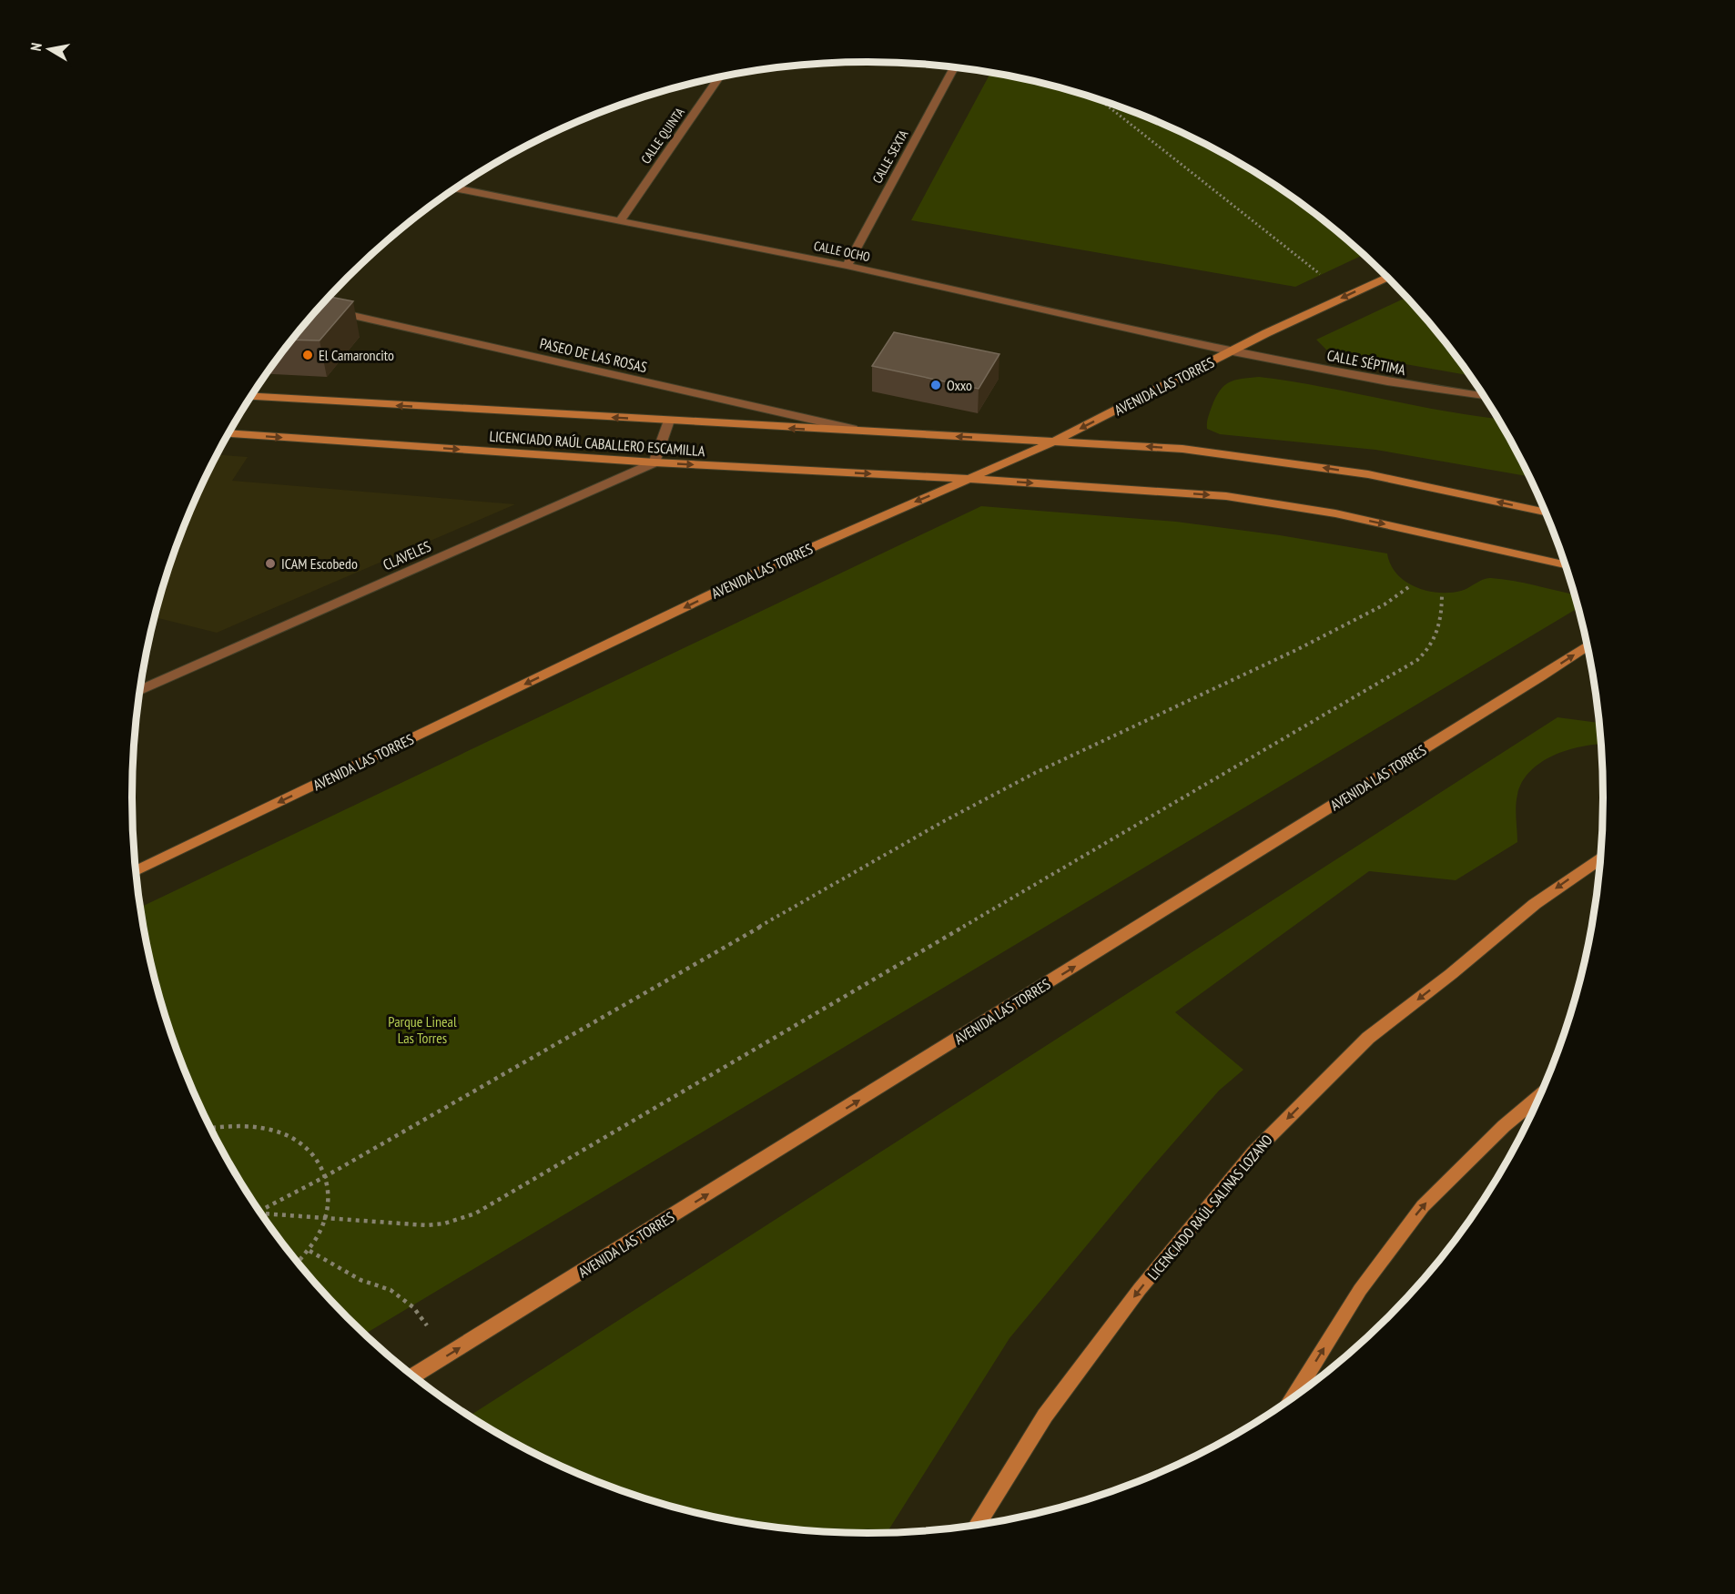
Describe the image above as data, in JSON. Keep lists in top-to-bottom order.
{
  "streets": {
    "street": [
      "CALLE QUINTA",
      "CALLE SEXTA",
      "CALLE OCHO",
      "PASEO DE LAS ROSAS",
      "CALLE SÉPTIMA",
      "AVENIDA LAS TORRES",
      "LICENCIADO RAÚL CABALLERO ESCAMILLA",
      "CLAVELES",
      "LICENCIADO RAÚL SALINAS LOZANO"
    ]
  },
  "crossings": [
    ["CALLE QUINTA", "CALLE OCHO"],
    ["CALLE SEXTA", "CALLE OCHO"],
    ["CALLE OCHO", "CALLE SÉPTIMA"],
    ["CALLE OCHO", "AVENIDA LAS TORRES"],
    ["PASEO DE LAS ROSAS", "LICENCIADO RAÚL CABALLERO ESCAMILLA"],
    ["CALLE SÉPTIMA", "AVENIDA LAS TORRES"],
    ["AVENIDA LAS TORRES", "LICENCIADO RAÚL CABALLERO ESCAMILLA"],
    ["LICENCIADO RAÚL CABALLERO ESCAMILLA", "CLAVELES"]
  ],
  "one_way": ["LICENCIADO RAÚL SALINAS LOZANO"],
  "parks": ["Parque Lineal Las Torres"],
  "places": ["El Camaroncito", "Oxxo", "ICAM Escobedo"],
  "north": "left"
}
